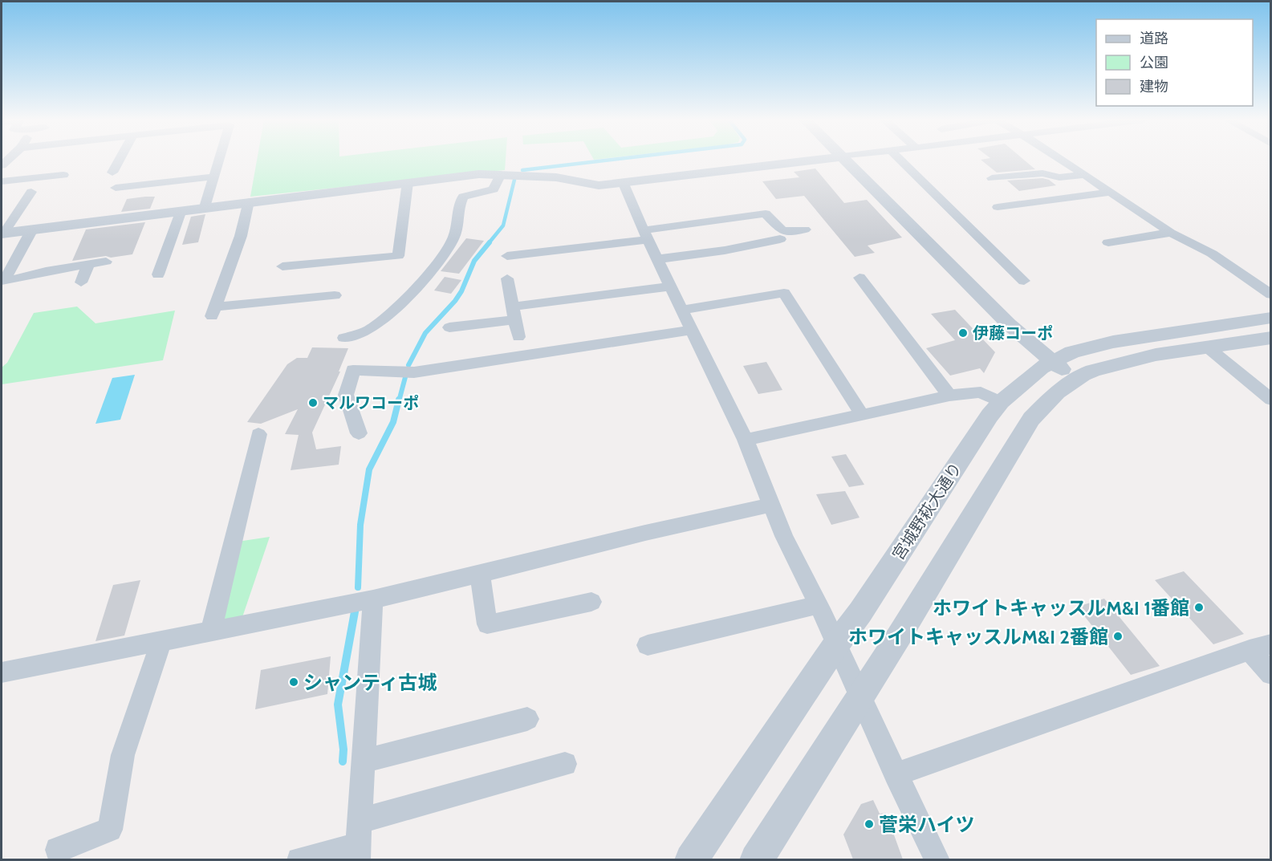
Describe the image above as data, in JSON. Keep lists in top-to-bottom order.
{
  "streets": {
    "street": ["宮城野萩大通り"]
  },
  "places": [
    "伊藤コーポ",
    "マルワコーポ",
    "ホワイトキャッスルM&I 1番館",
    "ホワイトキャッスルM&I 2番館",
    "シャンティ古城",
    "菅栄ハイツ"
  ],
  "legend": ["道路", "公園", "建物"]
}
